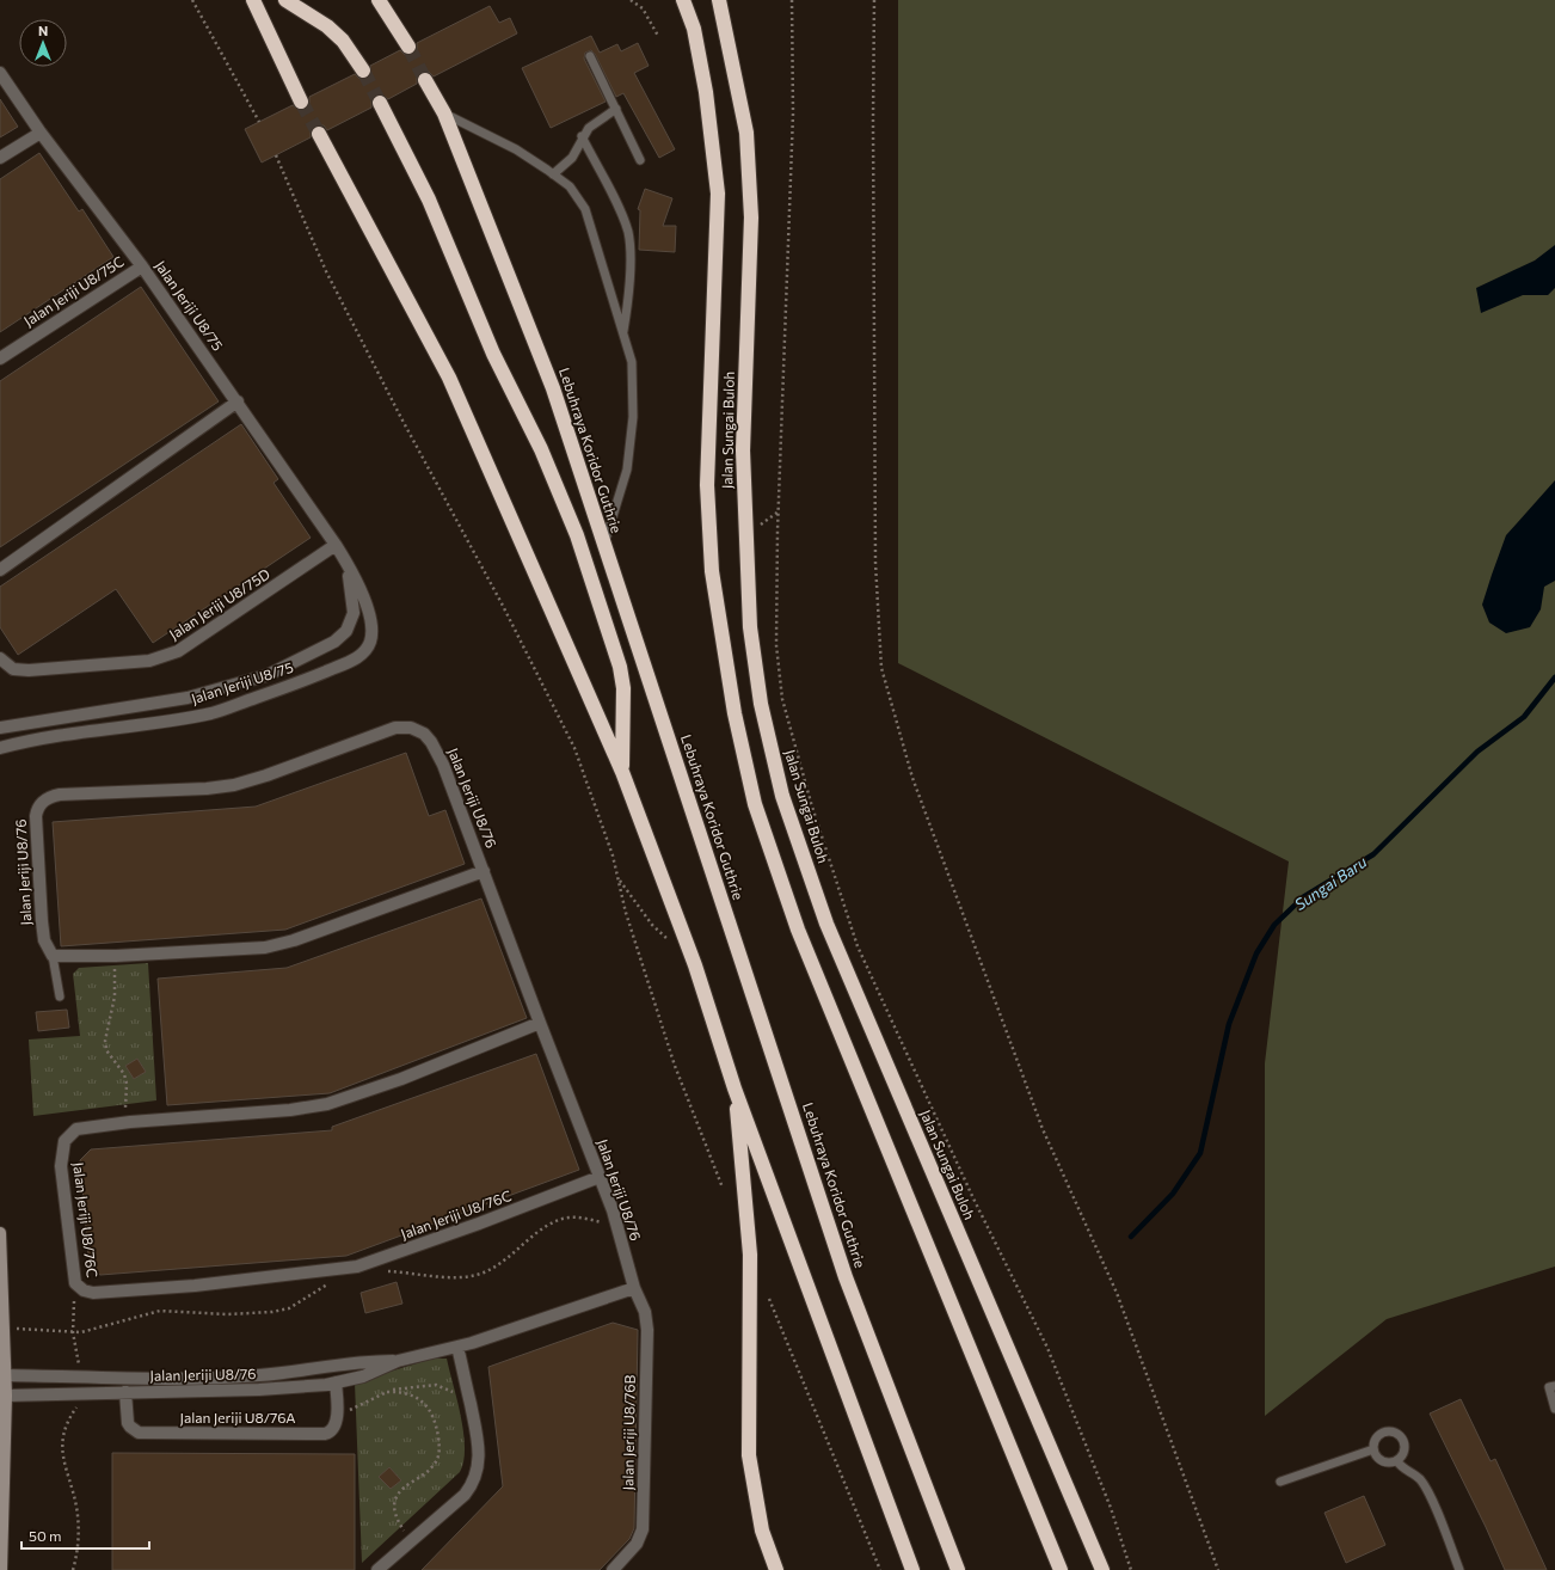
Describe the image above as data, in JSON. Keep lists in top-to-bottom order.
{
  "streets": {
    "highway": ["Jalan Sungai Buloh", "Lebuhraya Koridor Guthrie"],
    "street": [
      "Jalan Jeriji U8/75C",
      "Jalan Jeriji U8/75",
      "Jalan Jeriji U8/75D",
      "Jalan Jeriji U8/76",
      "Jalan Jeriji U8/76C",
      "Jalan Jeriji U8/76A",
      "Jalan Jeriji U8/76B"
    ]
  },
  "crossings": [
    ["Jalan Jeriji U8/75C", "Jalan Jeriji U8/75"],
    ["Jalan Jeriji U8/75", "Jalan Jeriji U8/75D"],
    ["Jalan Jeriji U8/76", "Jalan Jeriji U8/76C"],
    ["Jalan Jeriji U8/76", "Jalan Jeriji U8/76A"],
    ["Jalan Jeriji U8/76", "Jalan Jeriji U8/76B"]
  ],
  "water": ["Sungai Baru"],
  "scale_bar": "50 m",
  "north": "top"
}
